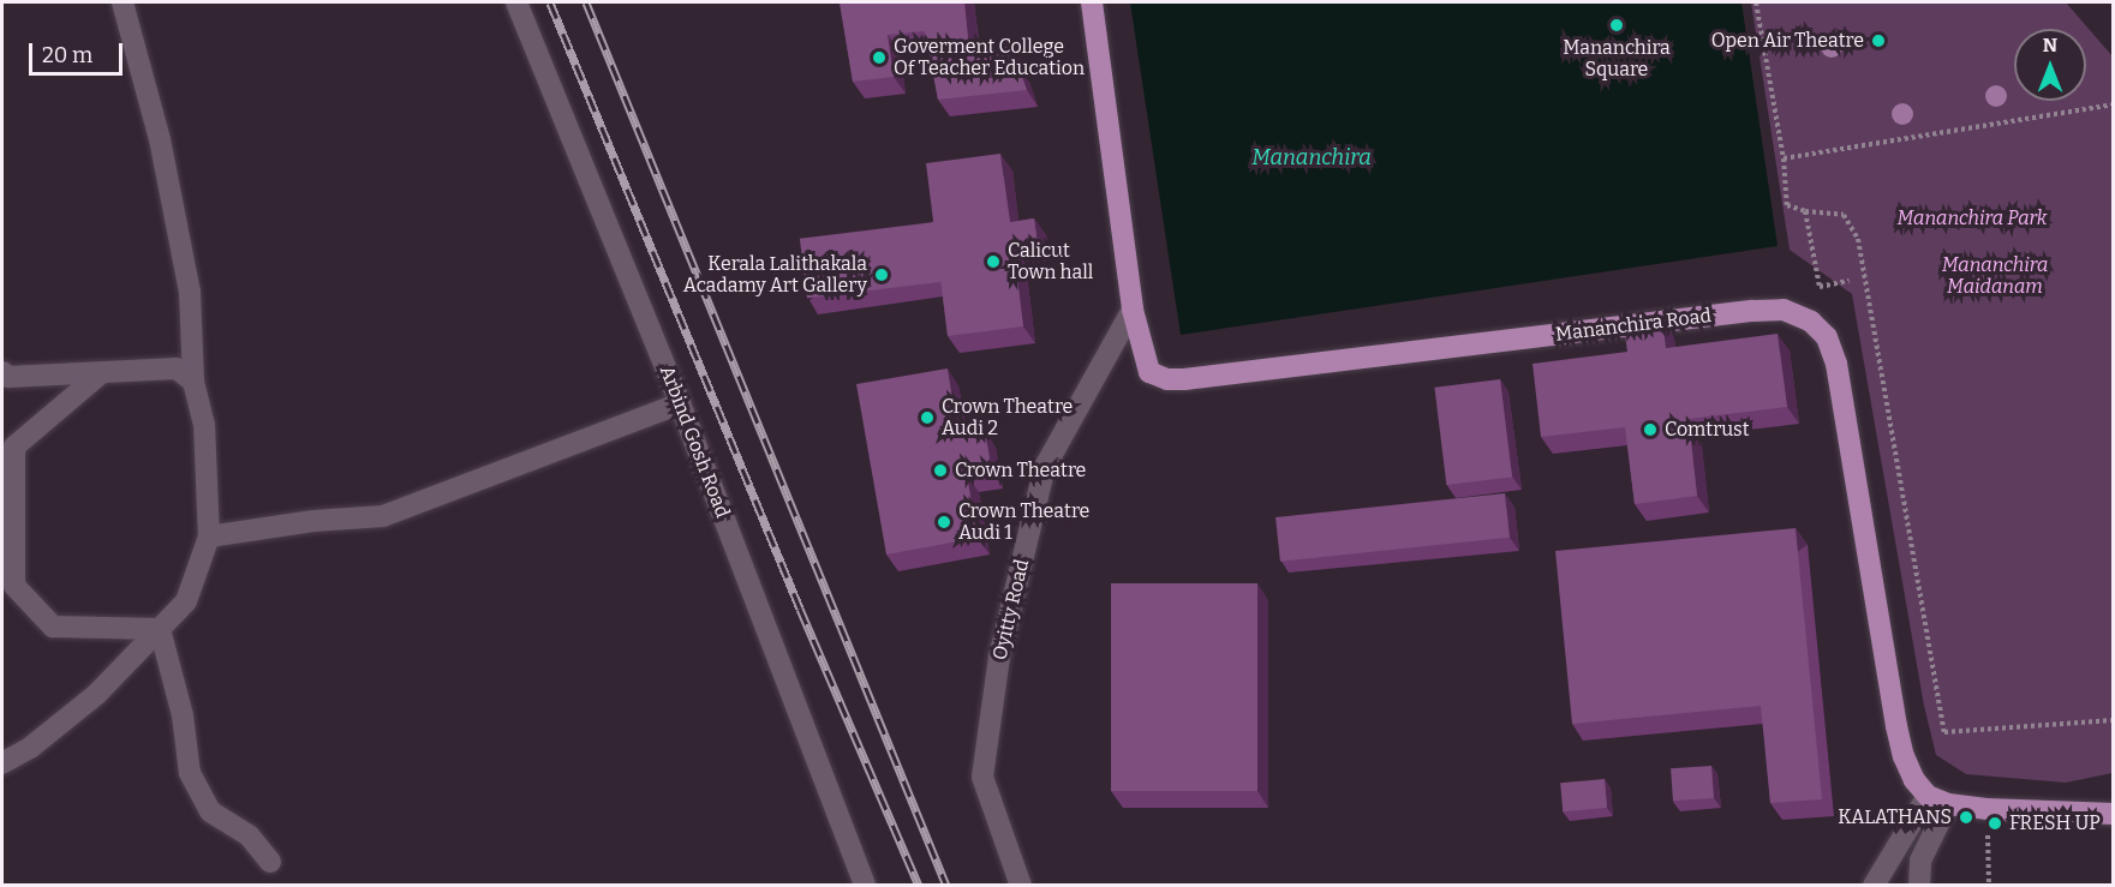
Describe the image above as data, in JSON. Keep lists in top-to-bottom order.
{
  "streets": {
    "main road": ["Mananchira Road"],
    "street": ["Arbind Gosh Road", "Oyitty Road"]
  },
  "crossings": [
    ["Mananchira Road", "Oyitty Road"]
  ],
  "water": ["Mananchira"],
  "parks": ["Mananchira Park", "Mananchira Maidanam"],
  "places": [
    "Mananchira Square",
    "Open Air Theatre",
    "Goverment College Of Teacher Education",
    "Calicut Town hall",
    "Kerala Lalithakala Acadamy Art Gallery",
    "Crown Theatre Audi 2",
    "Comtrust",
    "Crown Theatre",
    "Crown Theatre Audi 1",
    "KALATHANS",
    "FRESH UP"
  ],
  "scale_bar": "20 m",
  "north": "top"
}
